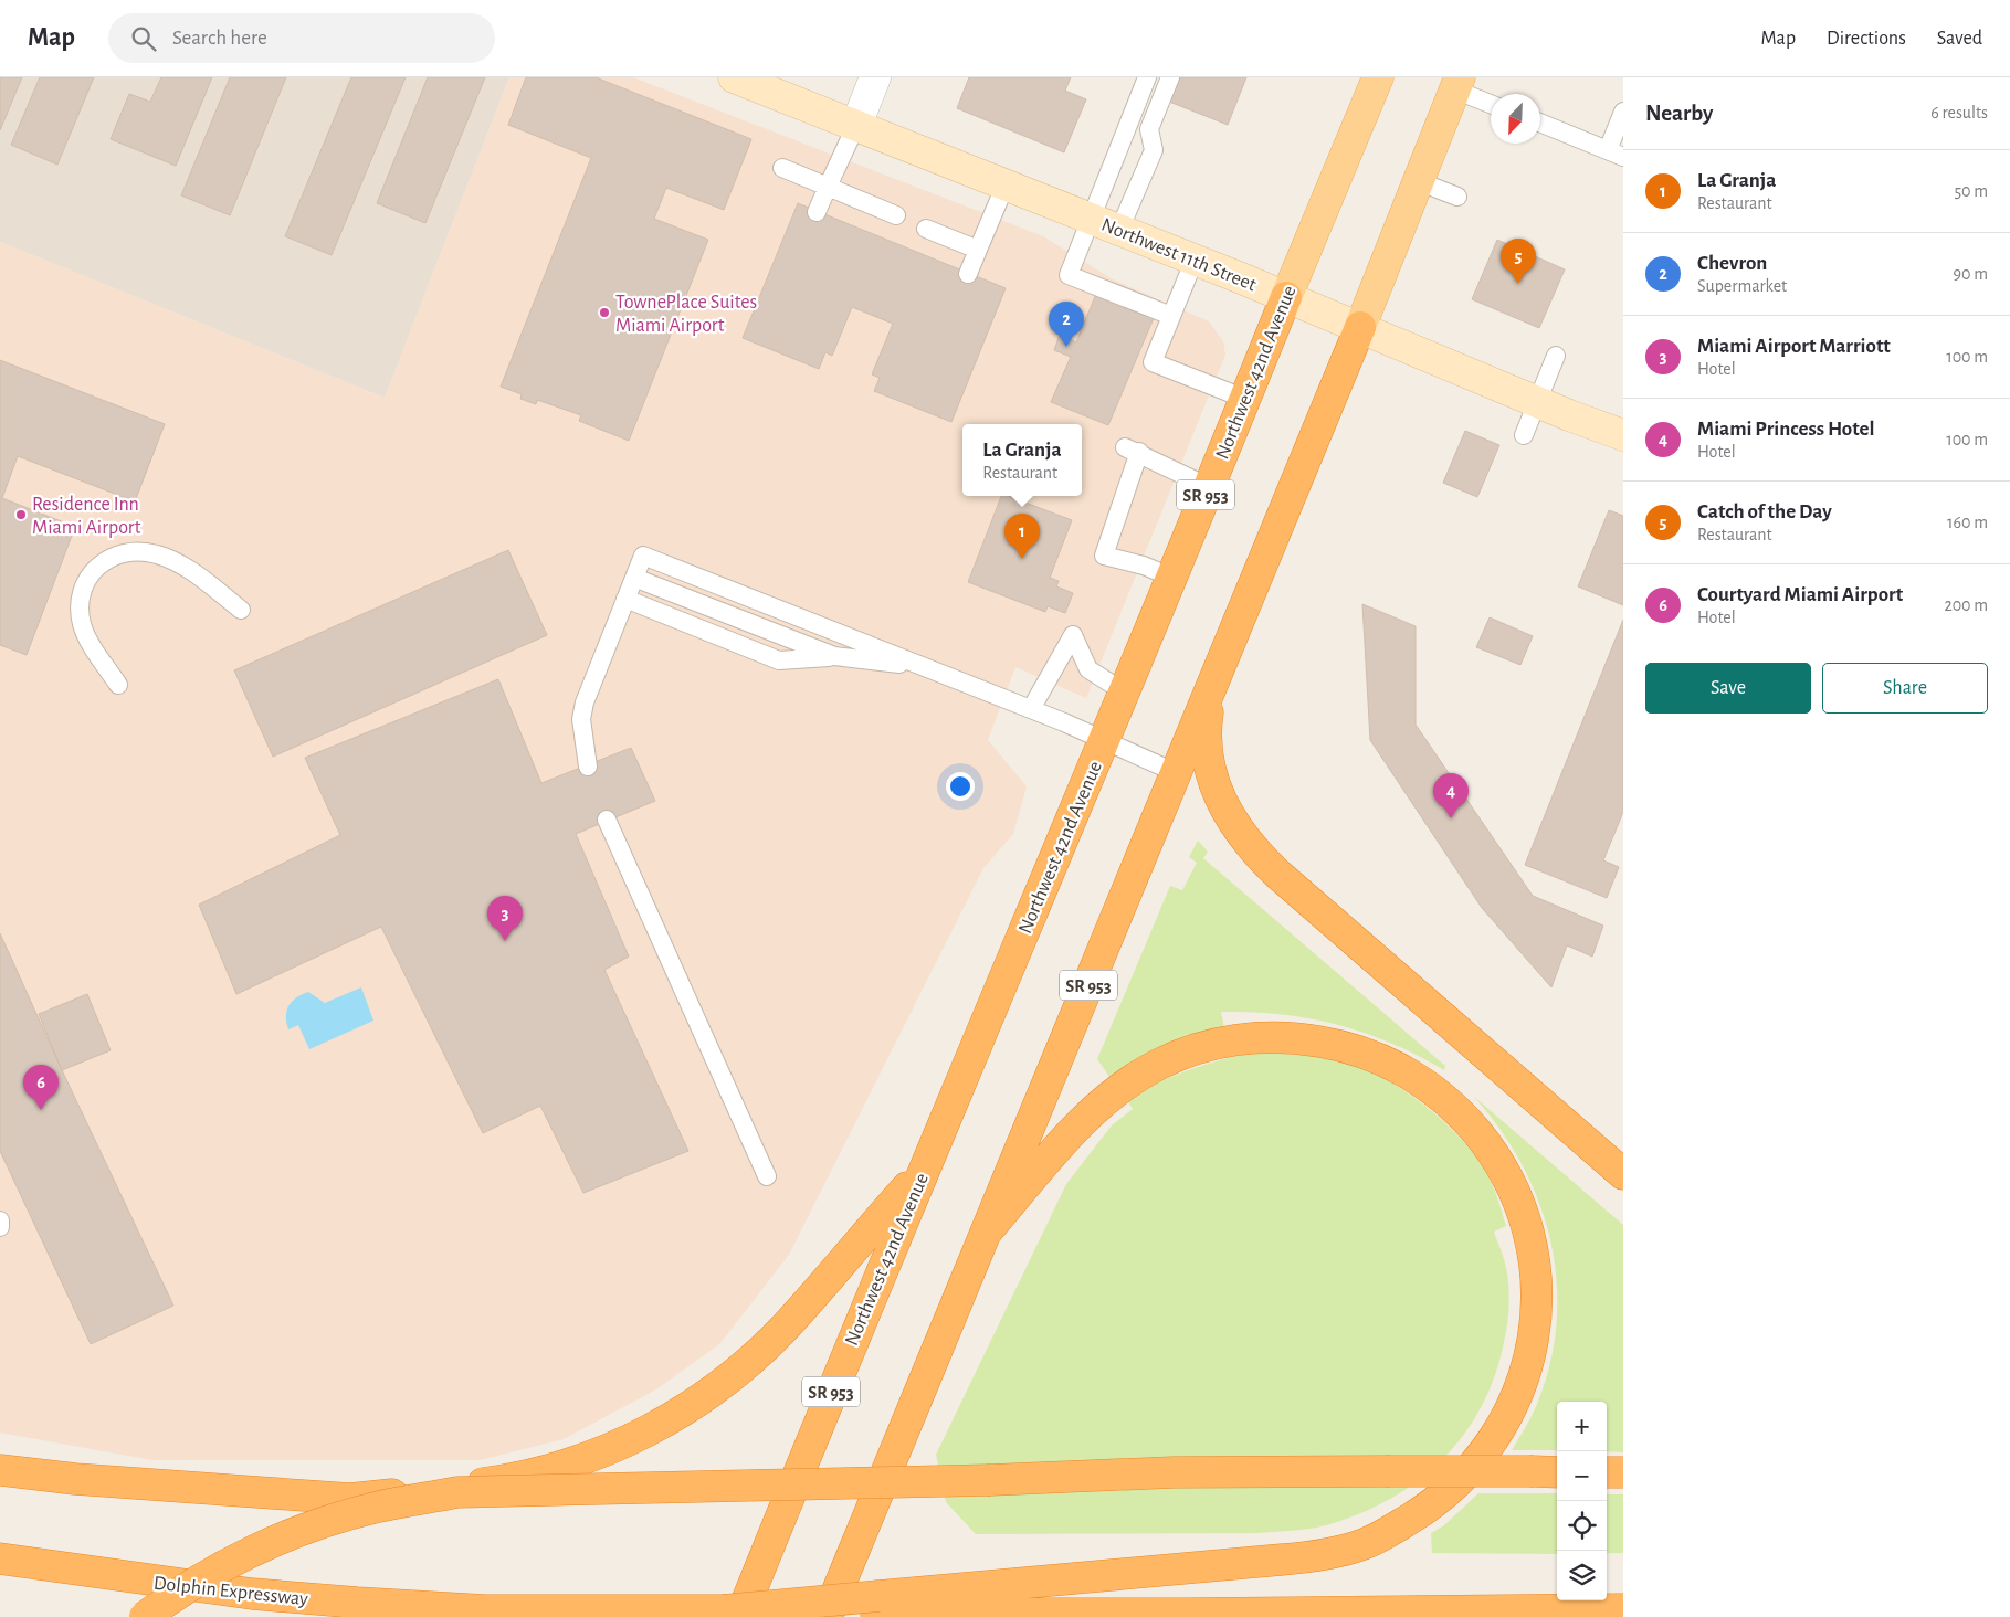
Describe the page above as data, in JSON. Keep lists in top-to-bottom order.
{
  "streets": {
    "highway": ["Northwest 42nd Avenue", "SR 953", "Dolphin Expressway"],
    "street": ["Northwest 11th Street"]
  },
  "crossings": [
    ["Northwest 11th Street", "Northwest 42nd Avenue"],
    ["Northwest 11th Street", "SR 953"],
    ["Northwest 42nd Avenue", "Dolphin Expressway"]
  ],
  "places": ["TownePlace Suites Miami Airport", "Residence Inn Miami Airport"],
  "north": "bottom left",
  "page": {
    "header": "Map",
    "search": "Search here",
    "nav": ["Map", "Directions", "Saved"],
    "heading": ["Nearby", "6 results"],
    "list": [
      {
        "mark": "1",
        "name": "La Granja",
        "note": "Restaurant",
        "value": "50 m"
      },
      {
        "mark": "2",
        "name": "Chevron",
        "note": "Supermarket",
        "value": "90 m"
      },
      {
        "mark": "3",
        "name": "Miami Airport Marriott",
        "note": "Hotel",
        "value": "100 m"
      },
      {
        "mark": "4",
        "name": "Miami Princess Hotel",
        "note": "Hotel",
        "value": "100 m"
      },
      {
        "mark": "5",
        "name": "Catch of the Day",
        "note": "Restaurant",
        "value": "160 m"
      },
      {
        "mark": "6",
        "name": "Courtyard Miami Airport",
        "note": "Hotel",
        "value": "200 m"
      }
    ],
    "pins": [
      "5",
      "2",
      "1",
      "4",
      "3",
      "6"
    ],
    "popup": ["La Granja", "Restaurant"],
    "buttons": ["Save", "Share"],
    "map_buttons": ["+", "−"]
  }
}
